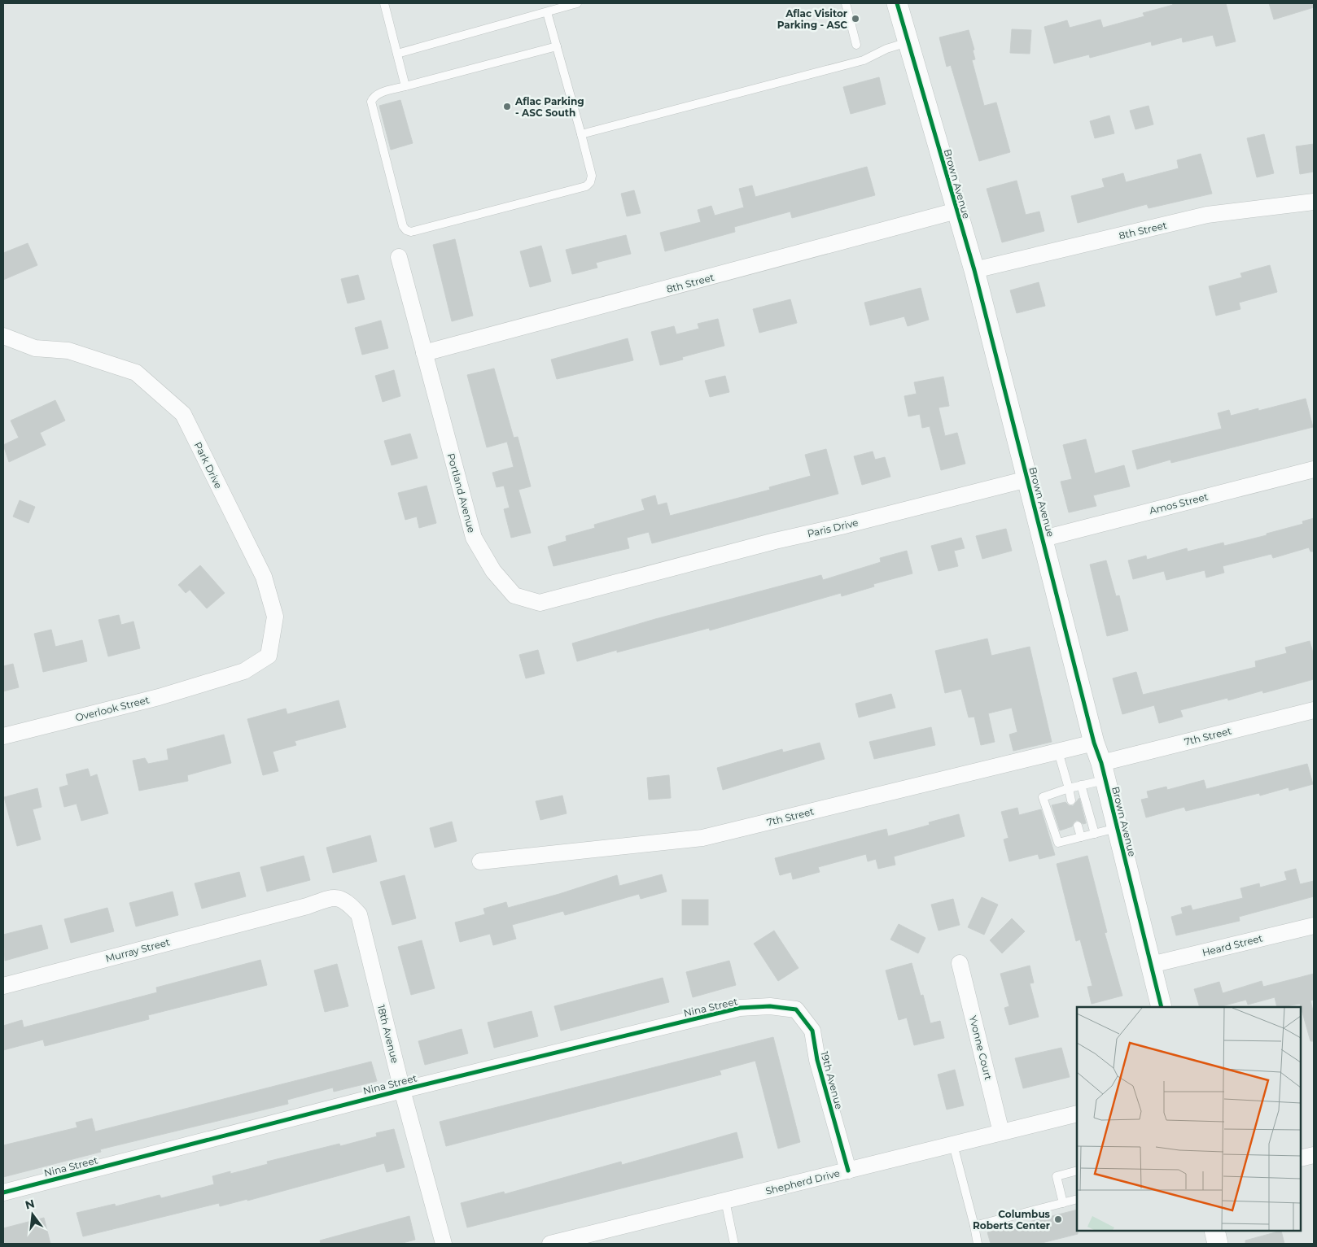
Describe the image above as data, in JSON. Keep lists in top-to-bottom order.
{
  "streets": {
    "street": [
      "Brown Avenue",
      "8th Street",
      "Park Drive",
      "Portland Avenue",
      "Amos Street",
      "Paris Drive",
      "Overlook Street",
      "7th Street",
      "Heard Street",
      "Murray Street",
      "Nina Street",
      "18th Avenue",
      "Yvonne Court",
      "19th Avenue",
      "Shepherd Drive"
    ]
  },
  "crossings": [
    ["Brown Avenue", "8th Street"],
    ["Brown Avenue", "Amos Street"],
    ["Brown Avenue", "Paris Drive"],
    ["Brown Avenue", "7th Street"],
    ["Brown Avenue", "Heard Street"],
    ["8th Street", "Portland Avenue"],
    ["Park Drive", "Overlook Street"],
    ["Portland Avenue", "Paris Drive"],
    ["Murray Street", "18th Avenue"],
    ["Nina Street", "18th Avenue"],
    ["Nina Street", "19th Avenue"],
    ["Yvonne Court", "Shepherd Drive"],
    ["19th Avenue", "Shepherd Drive"]
  ],
  "places": ["Aflac Visitor Parking - ASC", "Aflac Parking - ASC South", "Columbus Roberts Center"],
  "north": "top"
}
